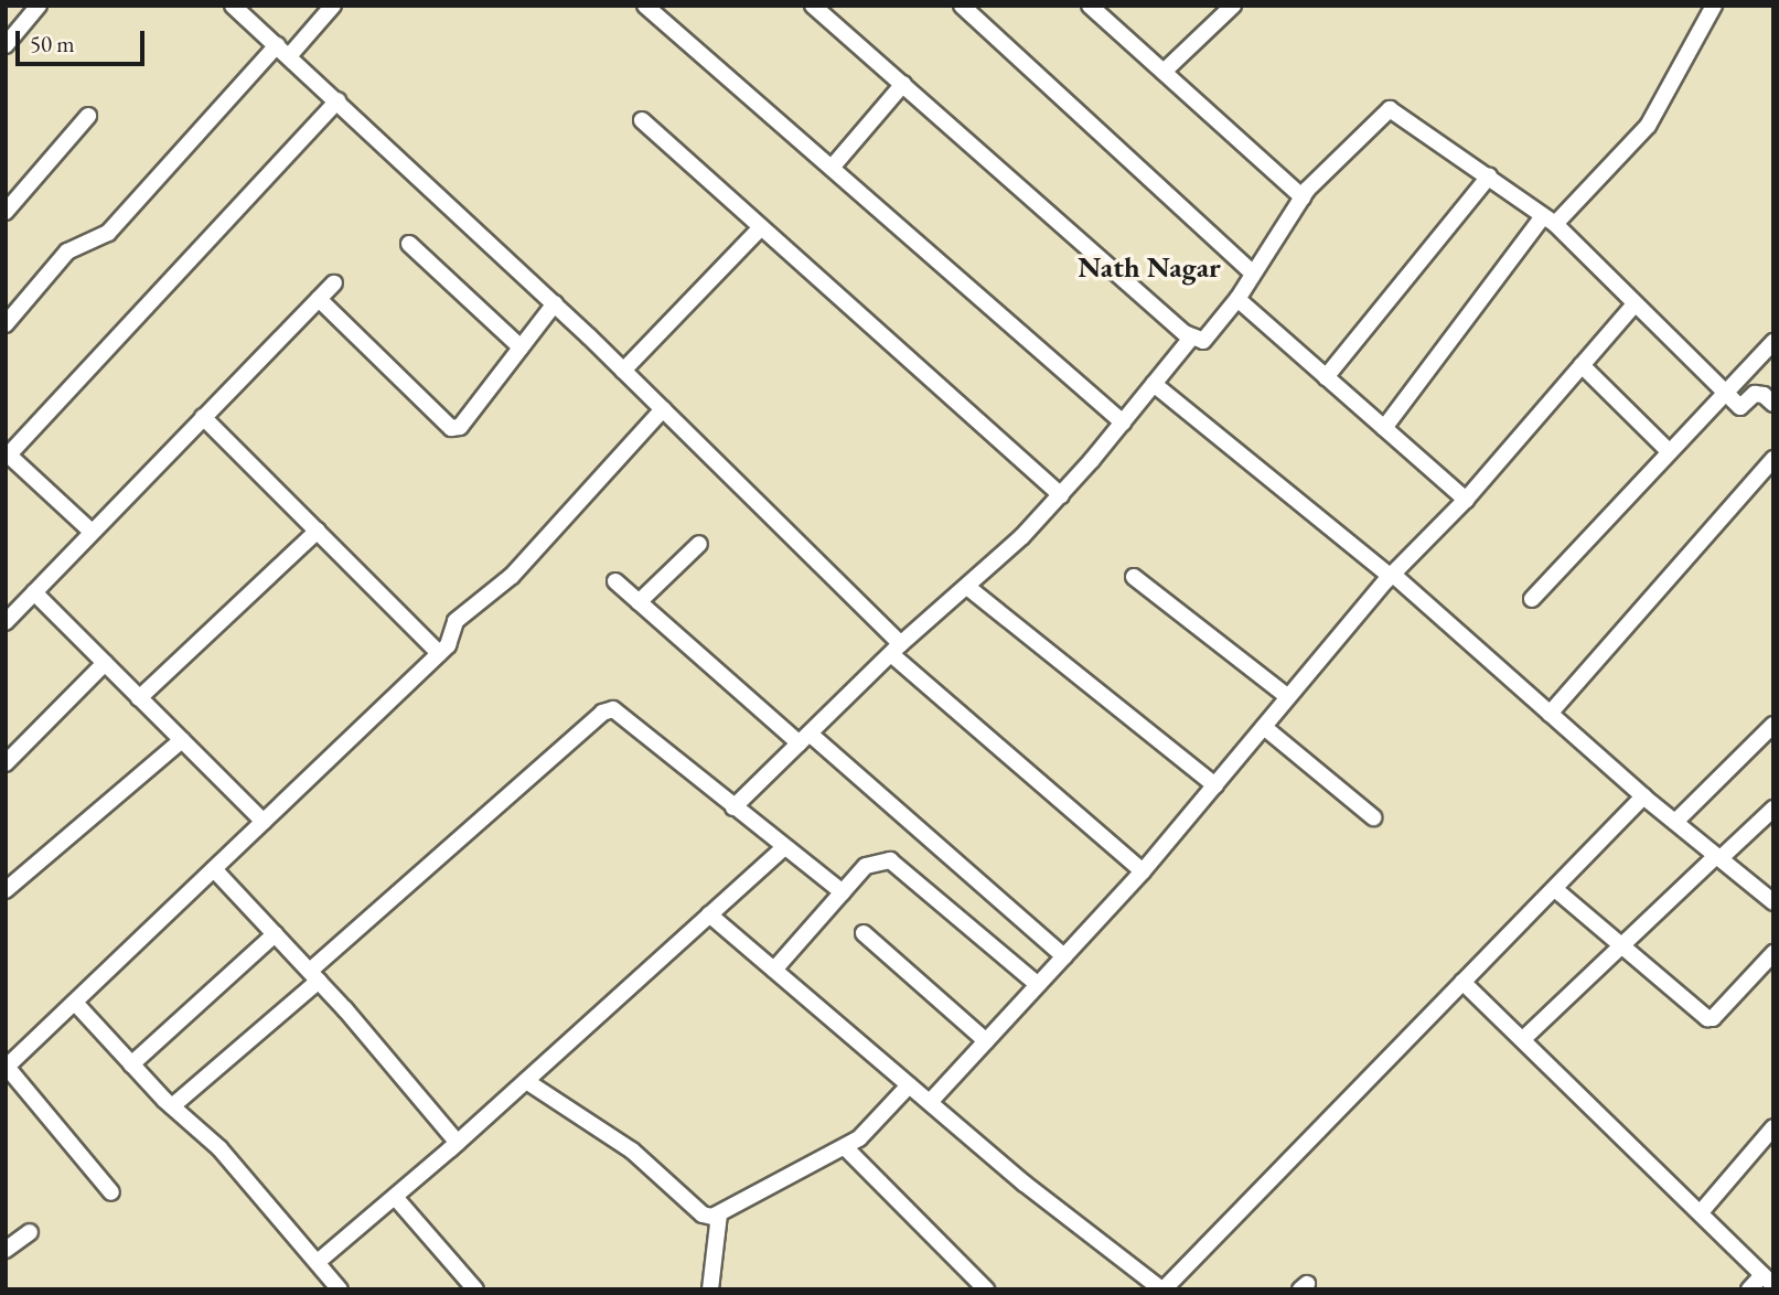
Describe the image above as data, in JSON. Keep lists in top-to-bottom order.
{
  "districts": ["Nath Nagar"],
  "scale_bar": "50 m"
}
